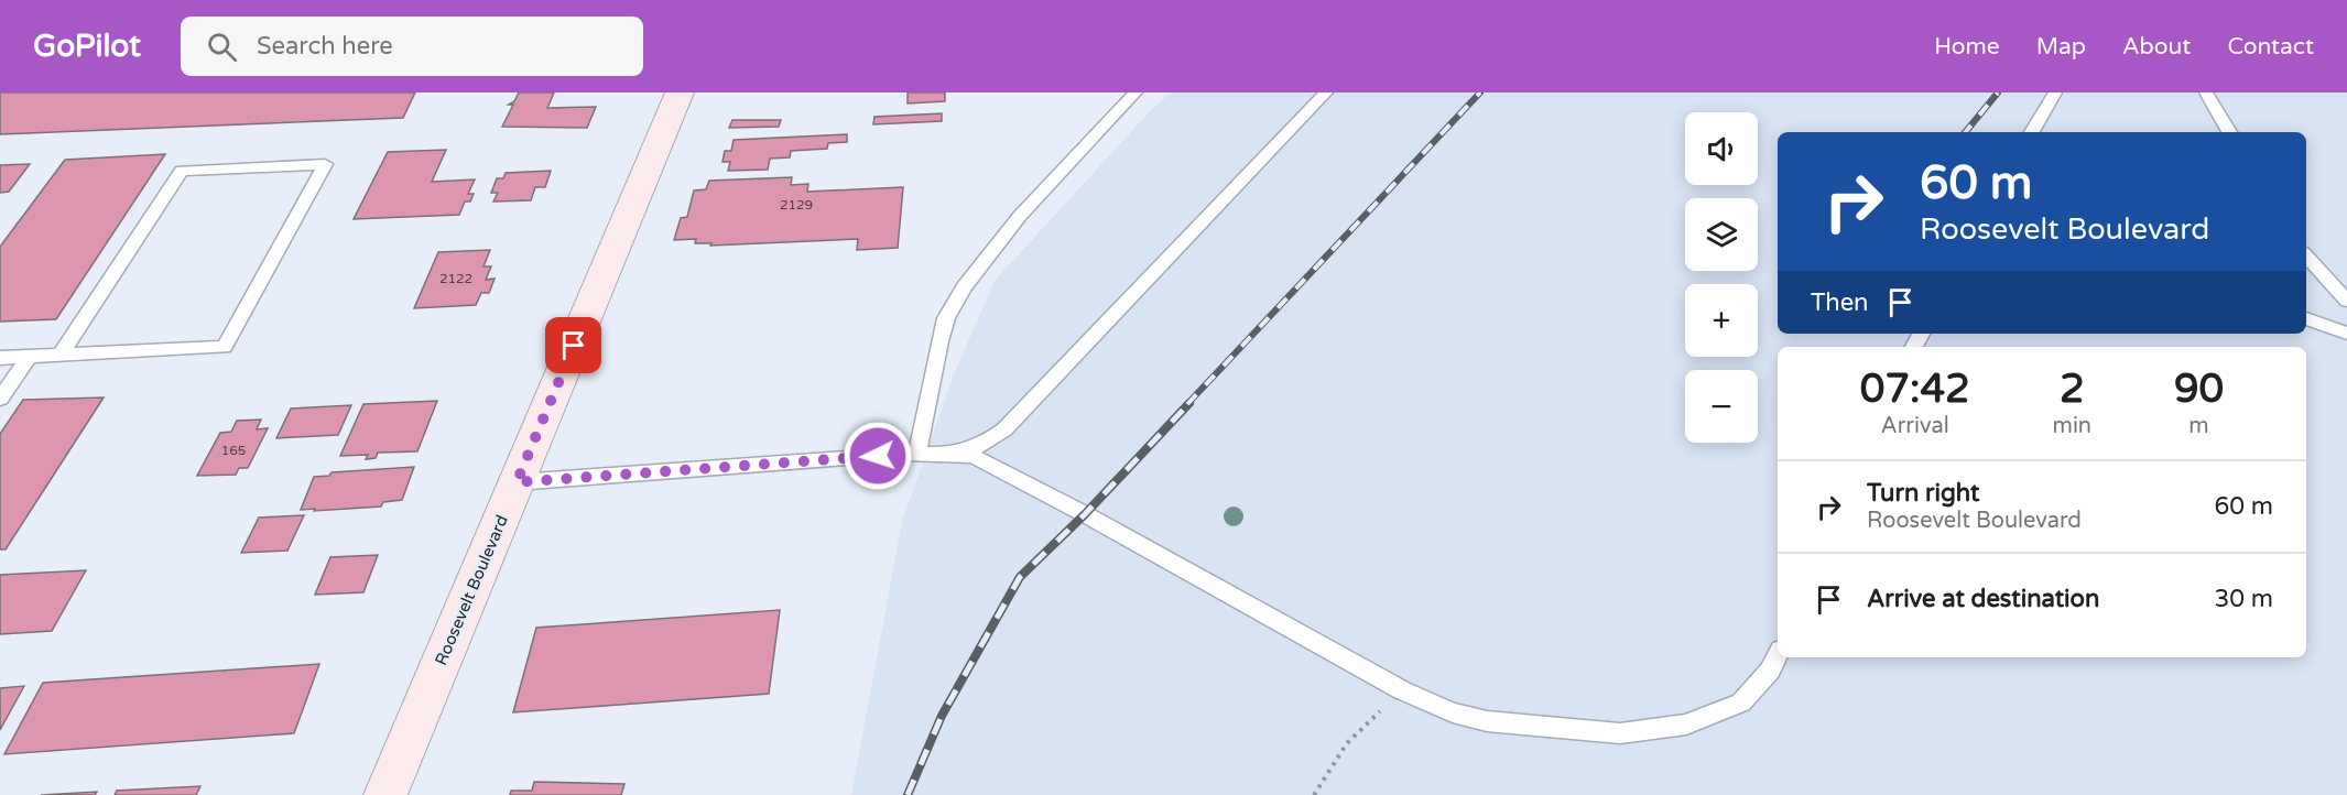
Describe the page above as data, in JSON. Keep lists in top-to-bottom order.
{
  "streets": {
    "main road": ["Roosevelt Boulevard"]
  },
  "house_numbers": ["2129", "2122", "165"],
  "page": {
    "header": "GoPilot",
    "search": "Search here",
    "nav": [
      "Home",
      "Map",
      "About",
      "Contact"
    ],
    "map_buttons": ["+", "−"],
    "turn": ["60 m", "Roosevelt Boulevard"],
    "then": "Then",
    "eta": [
      "07:42",
      "Arrival",
      "2",
      "min",
      "90",
      "m"
    ],
    "list": [
      {
        "name": "Turn right",
        "note": "Roosevelt Boulevard",
        "value": "60 m"
      },
      {
        "name": "Arrive at destination",
        "value": "30 m"
      }
    ]
  }
}
